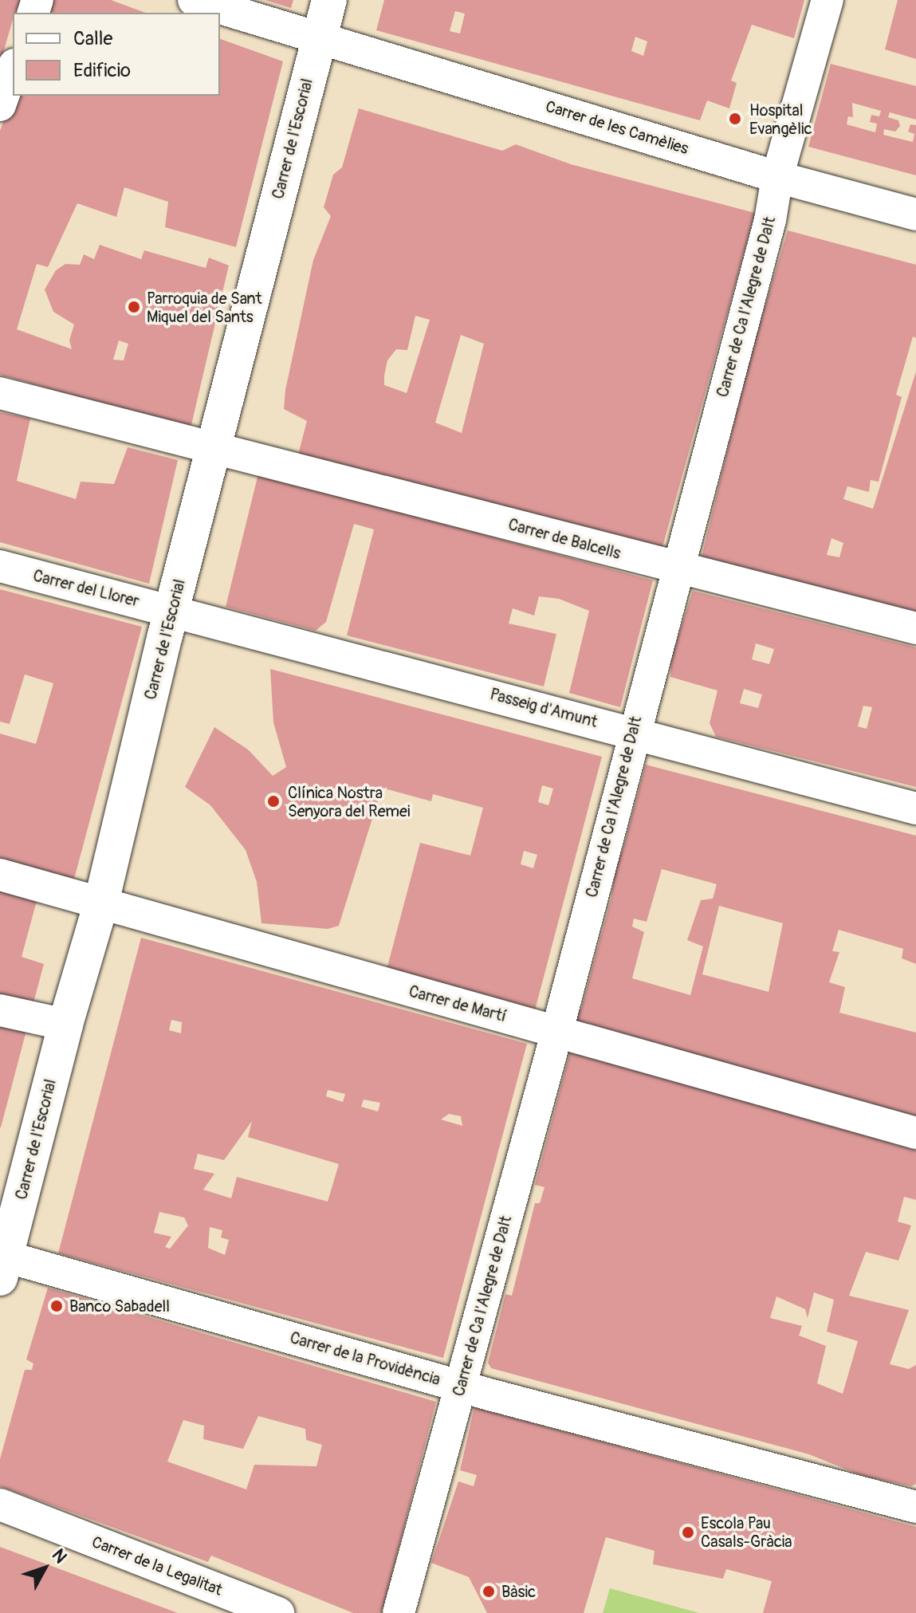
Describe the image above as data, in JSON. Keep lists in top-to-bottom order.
{
  "streets": {
    "street": [
      "Carrer de les Camèlies",
      "Carrer de l'Escorial",
      "Carrer de Ca l'Alegre de Dalt",
      "Carrer de Balcells",
      "Carrer del Llorer",
      "Passeig d'Amunt",
      "Carrer de Martí",
      "Carrer de la Providència",
      "Carrer de la Legalitat"
    ]
  },
  "crossings": [
    ["Carrer de les Camèlies", "Carrer de l'Escorial"],
    ["Carrer de les Camèlies", "Carrer de Ca l'Alegre de Dalt"],
    ["Carrer de l'Escorial", "Carrer de Balcells"],
    ["Carrer de l'Escorial", "Carrer del Llorer"],
    ["Carrer de l'Escorial", "Passeig d'Amunt"],
    ["Carrer de l'Escorial", "Carrer de Martí"],
    ["Carrer de l'Escorial", "Carrer de la Providència"],
    ["Carrer de Ca l'Alegre de Dalt", "Carrer de Balcells"],
    ["Carrer de Ca l'Alegre de Dalt", "Passeig d'Amunt"],
    ["Carrer de Ca l'Alegre de Dalt", "Carrer de Martí"],
    ["Carrer de Ca l'Alegre de Dalt", "Carrer de la Providència"],
    ["Carrer del Llorer", "Passeig d'Amunt"]
  ],
  "places": [
    "Hospital Evangèlic",
    "Parroquia de Sant Miquel del Sants",
    "Clínica Nostra Senyora del Remei",
    "Banco Sabadell",
    "Escola Pau Casals-Gràcia",
    "Bàsic"
  ],
  "legend": ["Calle", "Edificio"],
  "north": "top right"
}
